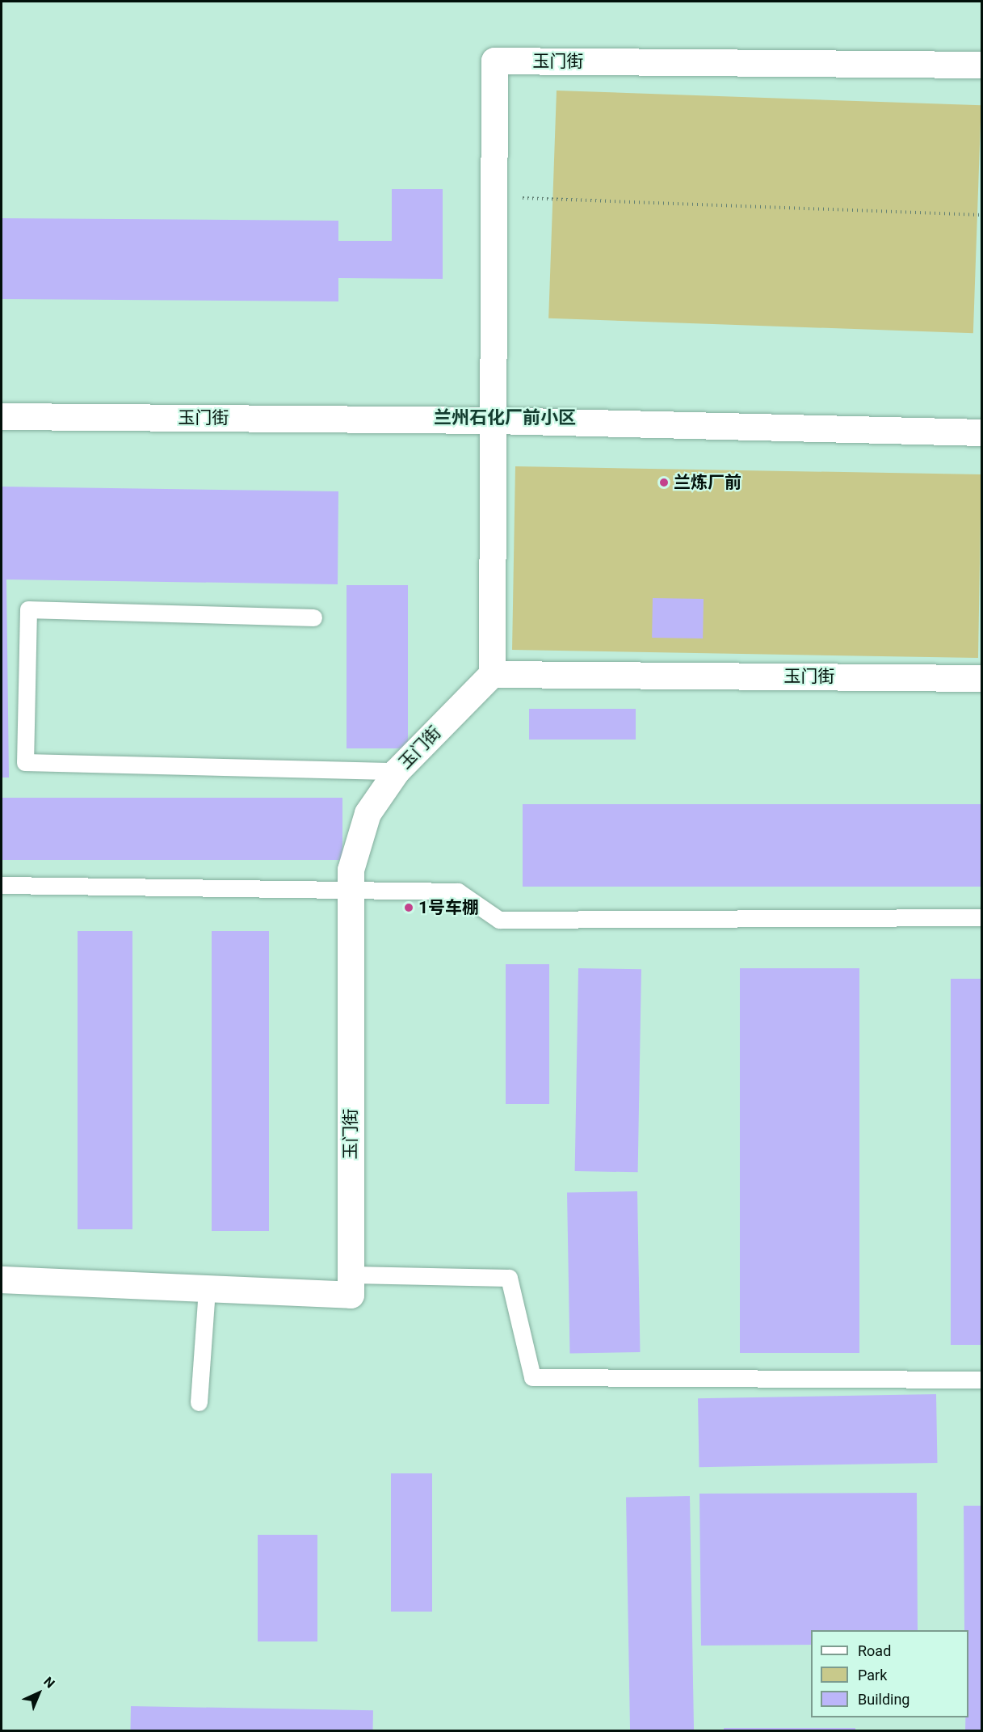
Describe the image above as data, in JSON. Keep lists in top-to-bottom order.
{
  "streets": {
    "street": ["玉门街"]
  },
  "districts": ["兰州石化厂前小区"],
  "places": ["兰炼厂前", "1号车棚"],
  "legend": ["Road", "Park", "Building"],
  "north": "top right"
}
